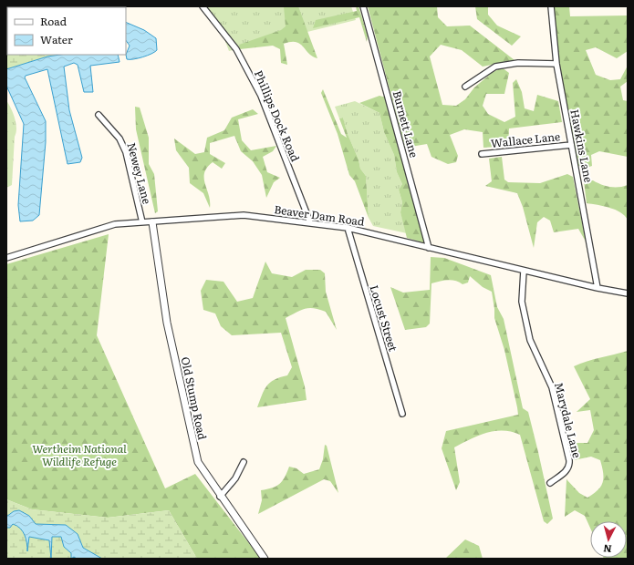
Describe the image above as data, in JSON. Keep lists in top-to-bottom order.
{
  "streets": {
    "street": [
      "Phillips Dock Road",
      "Burnett Lane",
      "Wallace Lane",
      "Hawkins Lane",
      "Newey Lane",
      "Beaver Dam Road",
      "Locust Street",
      "Old Stump Road",
      "Marydale Lane"
    ]
  },
  "crossings": [
    ["Phillips Dock Road", "Beaver Dam Road"],
    ["Burnett Lane", "Beaver Dam Road"],
    ["Wallace Lane", "Hawkins Lane"],
    ["Hawkins Lane", "Beaver Dam Road"],
    ["Newey Lane", "Beaver Dam Road"],
    ["Beaver Dam Road", "Locust Street"],
    ["Beaver Dam Road", "Old Stump Road"],
    ["Beaver Dam Road", "Marydale Lane"]
  ],
  "parks": ["Wertheim National Wildlife Refuge"],
  "legend": ["Road", "Water"],
  "north": "bottom"
}
